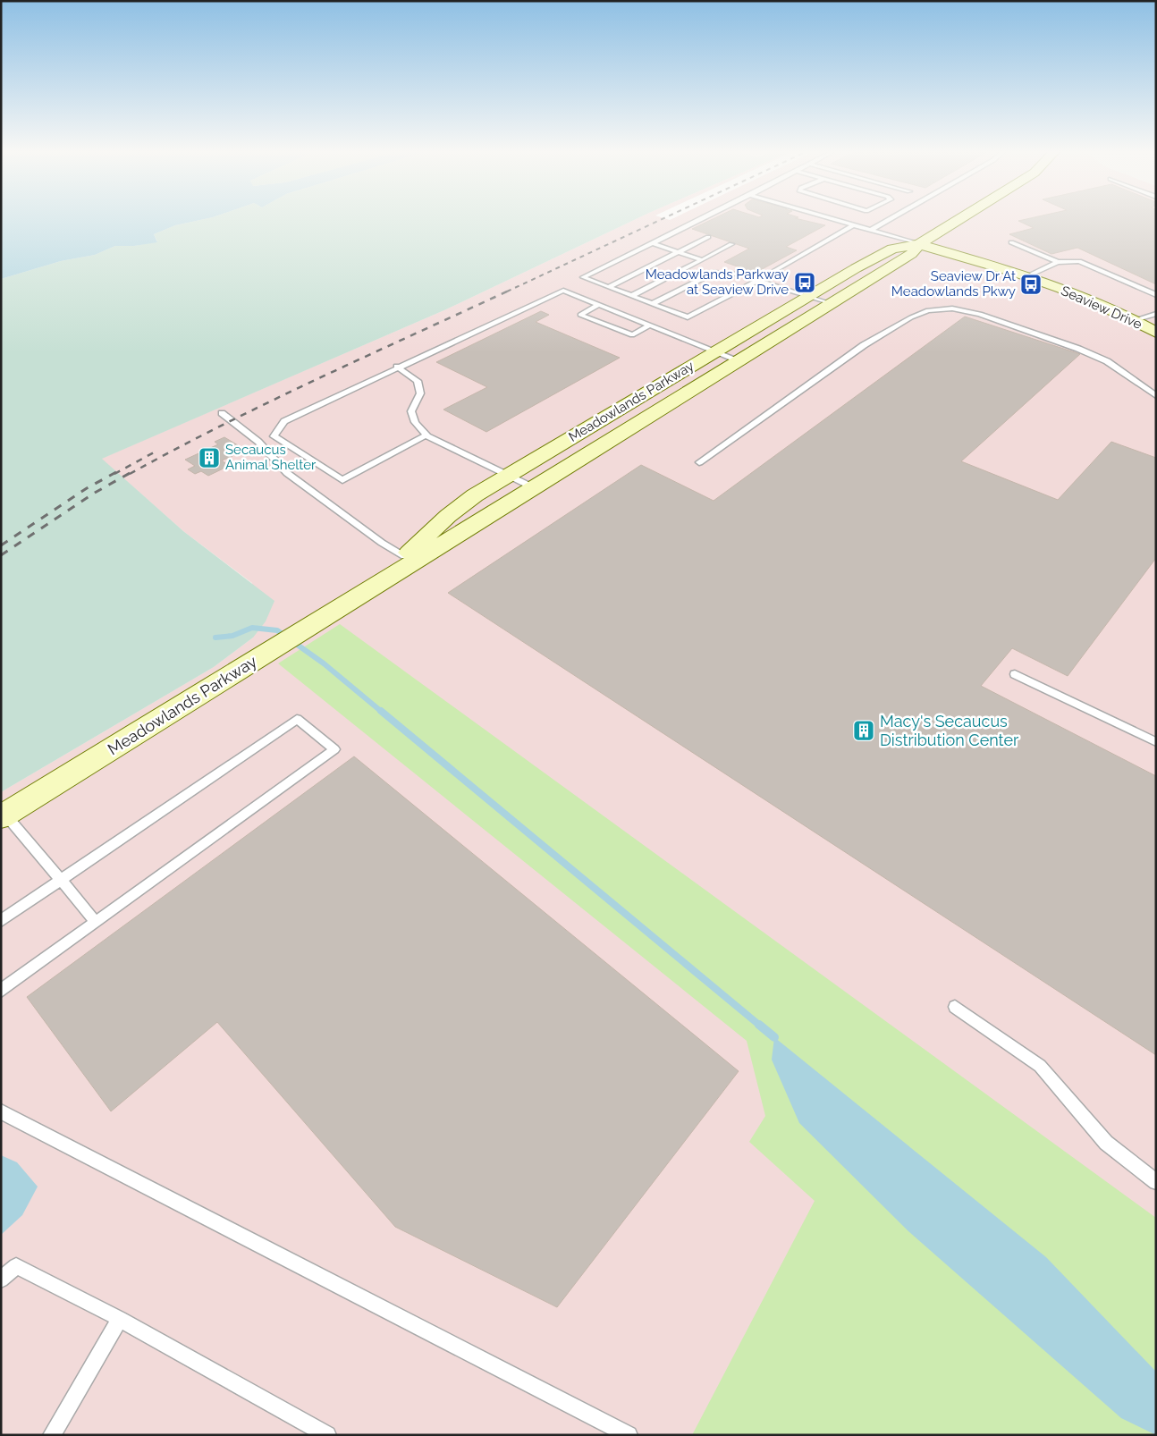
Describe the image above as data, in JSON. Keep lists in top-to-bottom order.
{
  "streets": {
    "street": ["Seaview Drive", "Meadowlands Parkway"]
  },
  "crossings": [
    ["Seaview Drive", "Meadowlands Parkway"]
  ],
  "places": {
    "bus stop": ["Meadowlands Parkway at Seaview Drive", "Seaview Dr At Meadowlands Pkwy"],
    "building": ["Secaucus Animal Shelter", "Macy's Secaucus Distribution Center"]
  }
}
